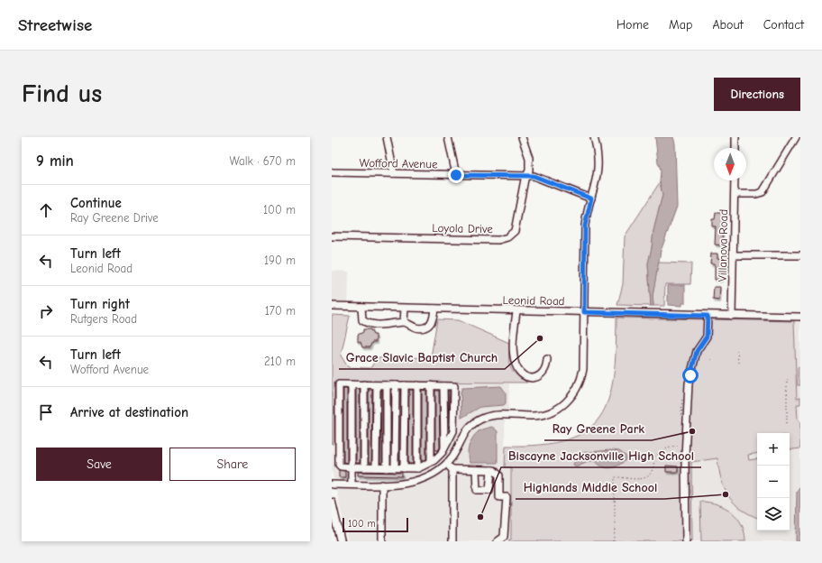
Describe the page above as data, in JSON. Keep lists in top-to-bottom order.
{
  "streets": {
    "street": [
      "Wofford Avenue",
      "Loyola Drive",
      "Villanova Road",
      "Leonid Road"
    ]
  },
  "crossings": [
    ["Wofford Avenue", "Loyola Drive"],
    ["Villanova Road", "Leonid Road"]
  ],
  "places": [
    "Grace Slavic Baptist Church",
    "Ray Greene Park",
    "Highlands Middle School",
    "Biscayne Jacksonville High School"
  ],
  "scale_bar": "100 m",
  "north": "bottom",
  "page": {
    "header": "Streetwise",
    "nav": [
      "Home",
      "Map",
      "About",
      "Contact"
    ],
    "buttons": [
      "Directions",
      ["Save", "Share"]
    ],
    "title": "Find us",
    "heading": ["9 min", "Walk · 670 m"],
    "list": [
      ["Continue", "Ray Greene Drive", "100 m"],
      ["Turn left", "Leonid Road", "190 m"],
      ["Turn right", "Rutgers Road", "170 m"],
      ["Turn left", "Wofford Avenue", "210 m"],
      "Arrive at destination"
    ],
    "map_buttons": ["+", "−"],
    "scale": "100 m"
  }
}
